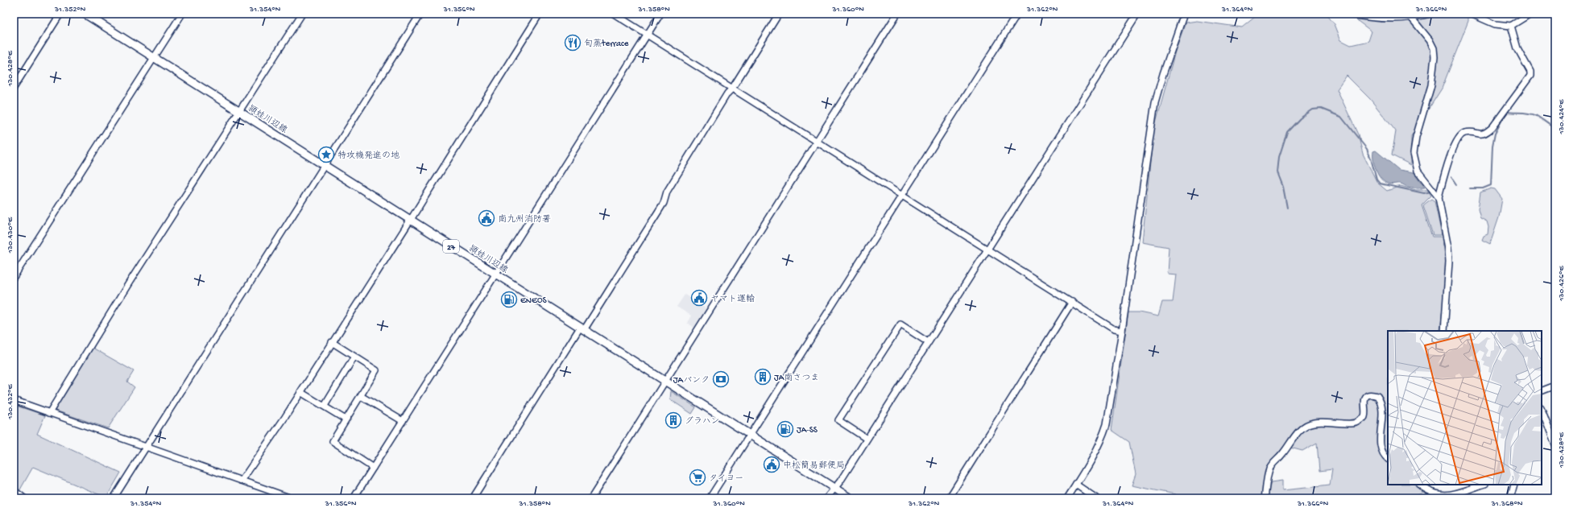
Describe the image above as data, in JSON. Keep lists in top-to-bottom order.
{
  "streets": {
    "main road": ["頴娃川辺線", "27"]
  },
  "places": {
    "restaurant": ["旬蒸terrace"],
    "place": ["特攻機発進の地"],
    "public building": ["南九州消防署", "ヤマト運輸", "中松簡易郵便局"],
    "fuel station": ["ENEOS", "JA-SS"],
    "building": ["JA南さつま", "グラハン"],
    "bank": ["JAバンク"],
    "supermarket": ["タイヨー"]
  },
  "coordinates": [
    "31.352°N",
    "31.354°N",
    "31.356°N",
    "31.358°N",
    "31.360°N",
    "31.362°N",
    "31.364°N",
    "31.366°N",
    "130.428°E",
    "130.424°E",
    "130.430°E",
    "130.426°E",
    "130.432°E",
    "31.368°N"
  ]
}
